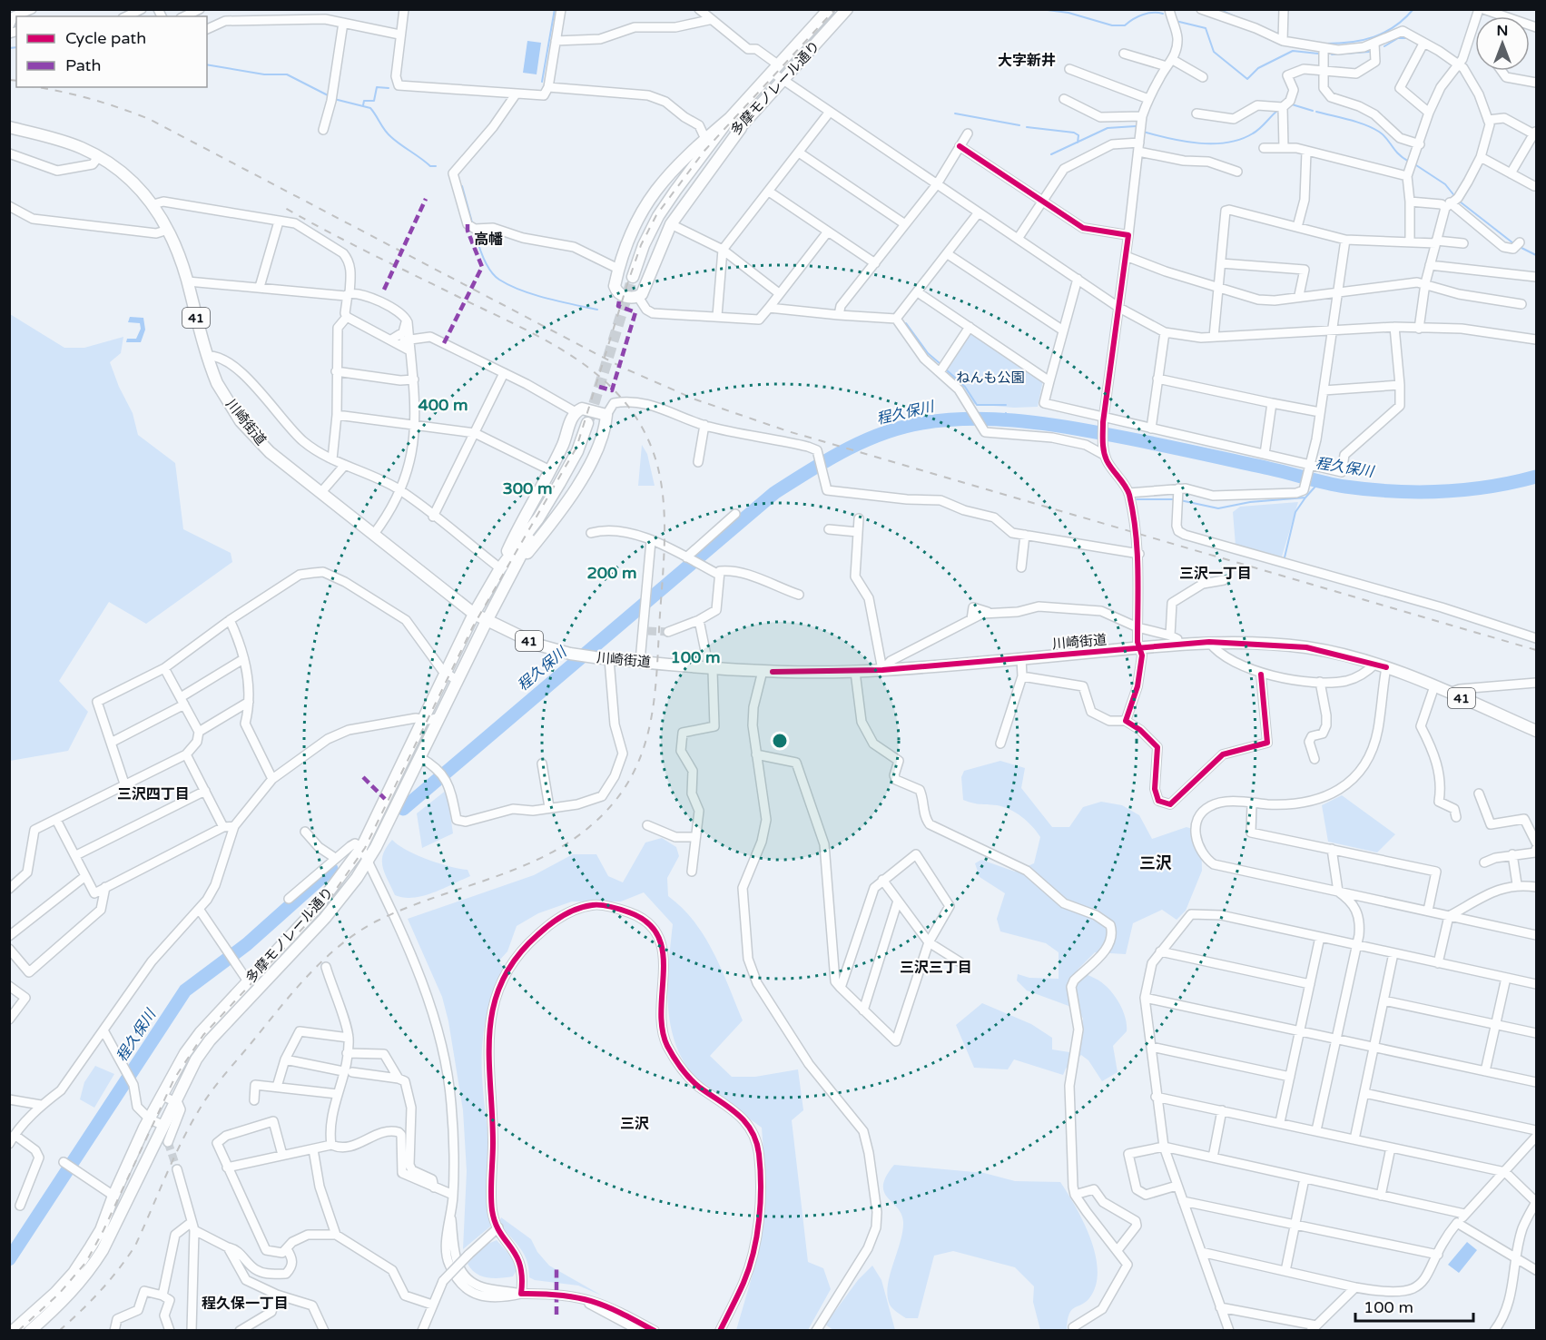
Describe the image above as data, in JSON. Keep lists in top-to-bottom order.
{
  "streets": {
    "main road": ["多摩モノレール通り", "41", "川崎街道"]
  },
  "crossings": [
    ["多摩モノレール通り", "川崎街道"]
  ],
  "districts": [
    "大字新井",
    "高幡",
    "三沢一丁目",
    "三沢四丁目",
    "三沢",
    "三沢三丁目",
    "三沢",
    "程久保一丁目"
  ],
  "water": ["程久保川"],
  "parks": ["ねんも公園"],
  "legend": ["Cycle path", "Path"],
  "scale_bar": "100 m",
  "north": "top",
  "rings": [
    "400 m",
    "300 m",
    "200 m",
    "100 m"
  ]
}
